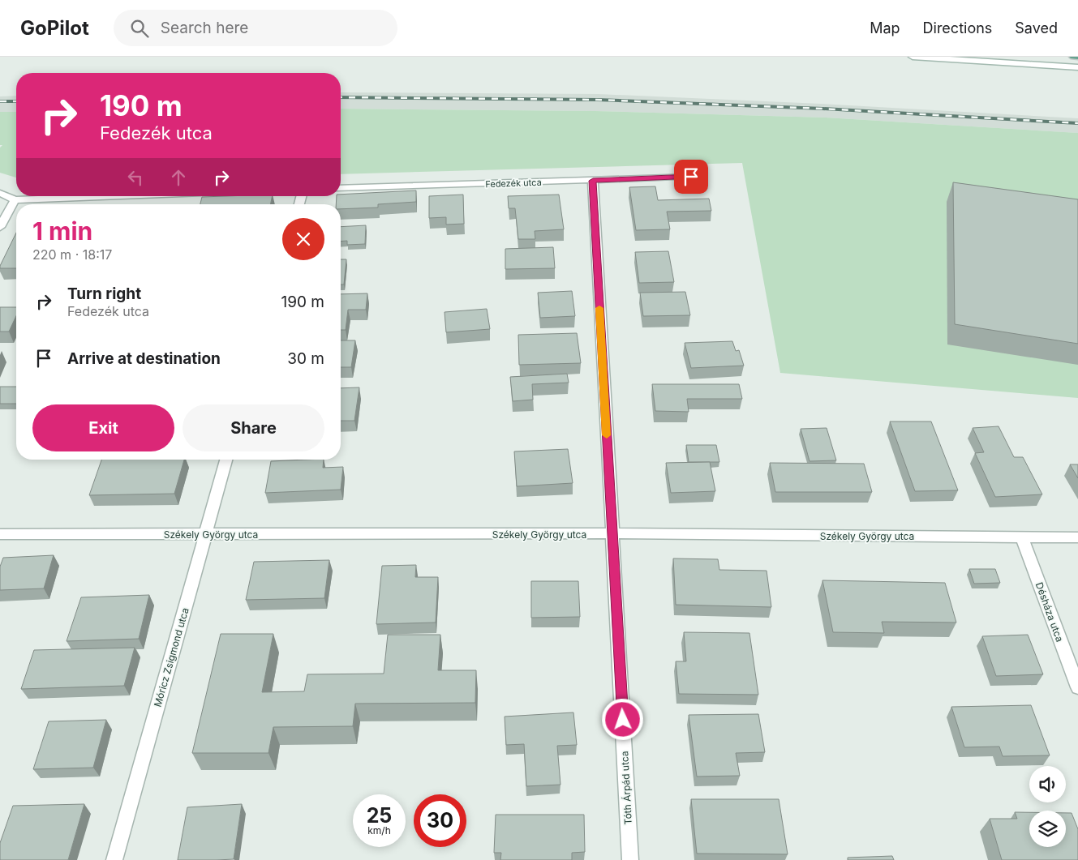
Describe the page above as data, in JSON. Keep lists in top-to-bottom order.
{
  "streets": {
    "street": [
      "Fedezék utca",
      "Székely György utca",
      "Désháza utca",
      "Móricz Zsigmond utca",
      "Tóth Árpád utca"
    ]
  },
  "crossings": [
    ["Fedezék utca", "Tóth Árpád utca"],
    ["Székely György utca", "Désháza utca"],
    ["Székely György utca", "Móricz Zsigmond utca"],
    ["Székely György utca", "Tóth Árpád utca"]
  ],
  "page": {
    "header": "GoPilot",
    "search": "Search here",
    "nav": ["Map", "Directions", "Saved"],
    "turn": ["190 m", "Fedezék utca"],
    "heading": ["1 min", "220 m · 18:17"],
    "list": [
      {
        "name": "Turn right",
        "note": "Fedezék utca",
        "value": "190 m"
      },
      {
        "name": "Arrive at destination",
        "value": "30 m"
      }
    ],
    "buttons": ["Exit", "Share"],
    "speed": "25 km/h",
    "limit": "30"
  }
}
